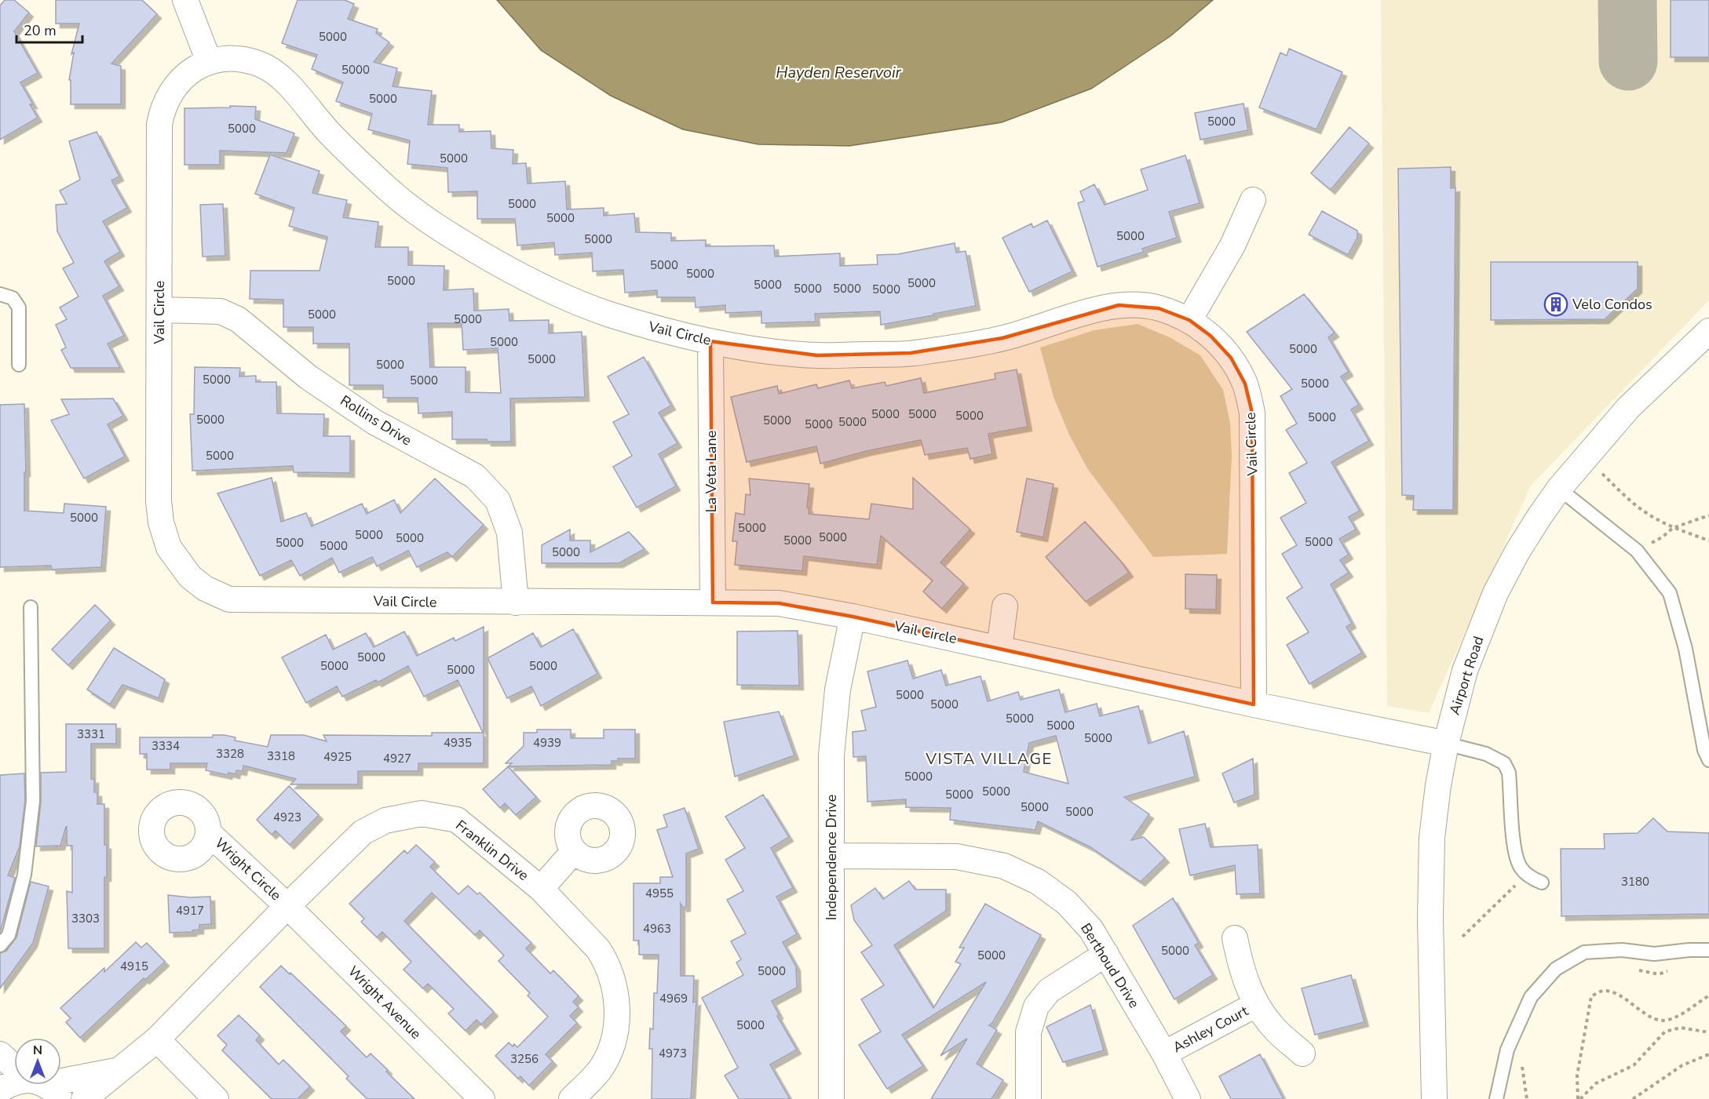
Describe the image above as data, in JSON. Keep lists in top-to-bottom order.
{
  "streets": {
    "street": [
      "Vail Circle",
      "Rollins Drive",
      "La Veta Lane",
      "Airport Road",
      "Franklin Drive",
      "Independence Drive",
      "Wright Circle",
      "Berthoud Drive",
      "Wright Avenue",
      "Ashley Court"
    ]
  },
  "crossings": [
    ["Vail Circle", "Rollins Drive"],
    ["Vail Circle", "La Veta Lane"],
    ["Vail Circle", "Airport Road"],
    ["Vail Circle", "Independence Drive"],
    ["Franklin Drive", "Wright Circle"],
    ["Franklin Drive", "Wright Avenue"],
    ["Independence Drive", "Berthoud Drive"],
    ["Wright Circle", "Wright Avenue"],
    ["Berthoud Drive", "Ashley Court"]
  ],
  "districts": ["VISTA VILLAGE"],
  "water": ["Hayden Reservoir"],
  "places": {
    "building": ["Velo Condos"]
  },
  "house_numbers": [
    "5000",
    "5000",
    "5000",
    "5000",
    "5000",
    "5000",
    "5000",
    "5000",
    "5000",
    "5000",
    "5000",
    "5000",
    "5000",
    "5000",
    "5000",
    "5000",
    "5000",
    "5000",
    "5000",
    "5000",
    "5000",
    "5000",
    "5000",
    "5000",
    "5000",
    "5000",
    "5000",
    "5000",
    "5000",
    "5000",
    "5000",
    "5000",
    "5000",
    "5000",
    "5000",
    "5000",
    "5000",
    "5000",
    "5000",
    "5000",
    "5000",
    "5000",
    "5000",
    "5000",
    "5000",
    "5000",
    "5000",
    "5000",
    "5000",
    "5000",
    "5000",
    "5000",
    "5000",
    "5000",
    "3331",
    "5000",
    "4935",
    "4939",
    "3334",
    "3328",
    "3318",
    "4925",
    "4927",
    "5000",
    "5000",
    "5000",
    "5000",
    "5000",
    "4923",
    "3180",
    "4955",
    "4917",
    "3303",
    "4963",
    "5000",
    "5000",
    "4915",
    "5000",
    "4969",
    "5000",
    "4973",
    "3256"
  ],
  "scale_bar": "20 m",
  "north": "top"
}
